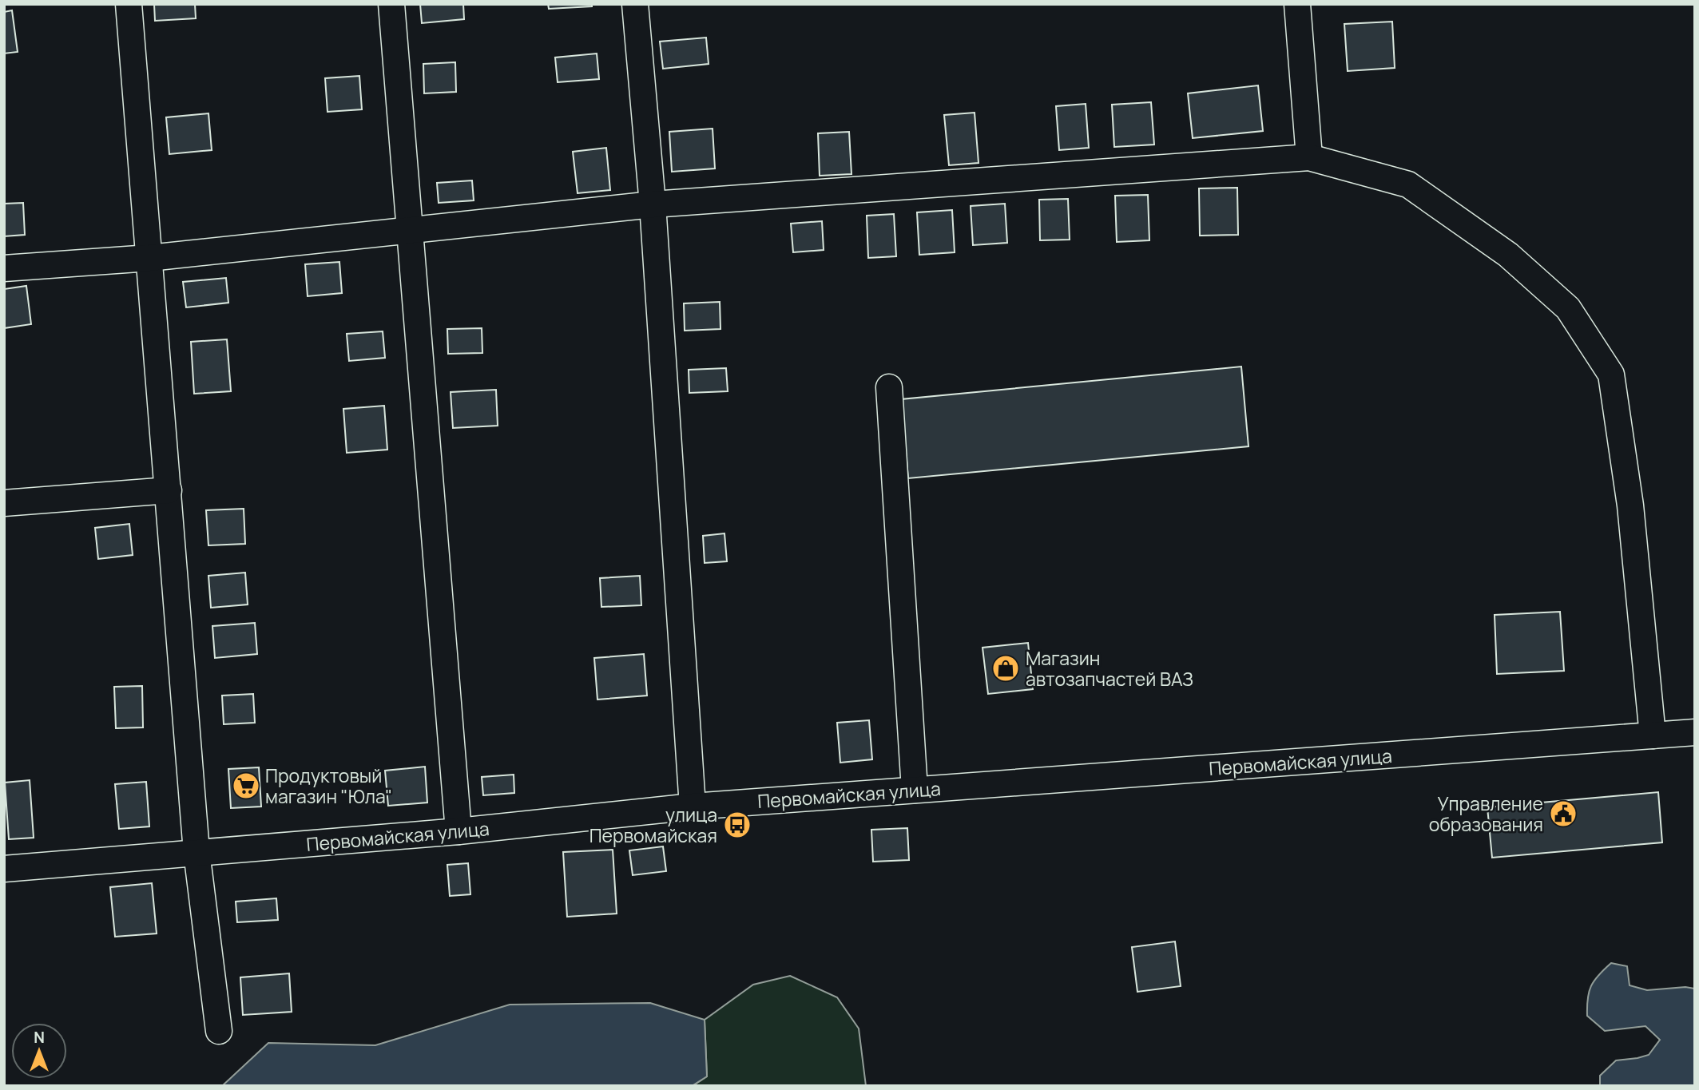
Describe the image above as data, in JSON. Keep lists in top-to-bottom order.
{
  "streets": {
    "street": ["Первомайская улица"]
  },
  "places": {
    "shop": ["Магазин автозапчастей ВАЗ"],
    "supermarket": ["Продуктовый магазин \"Юла\""],
    "public building": ["Управление образования"],
    "bus stop": ["улица Первомайская"]
  },
  "north": "top"
}
